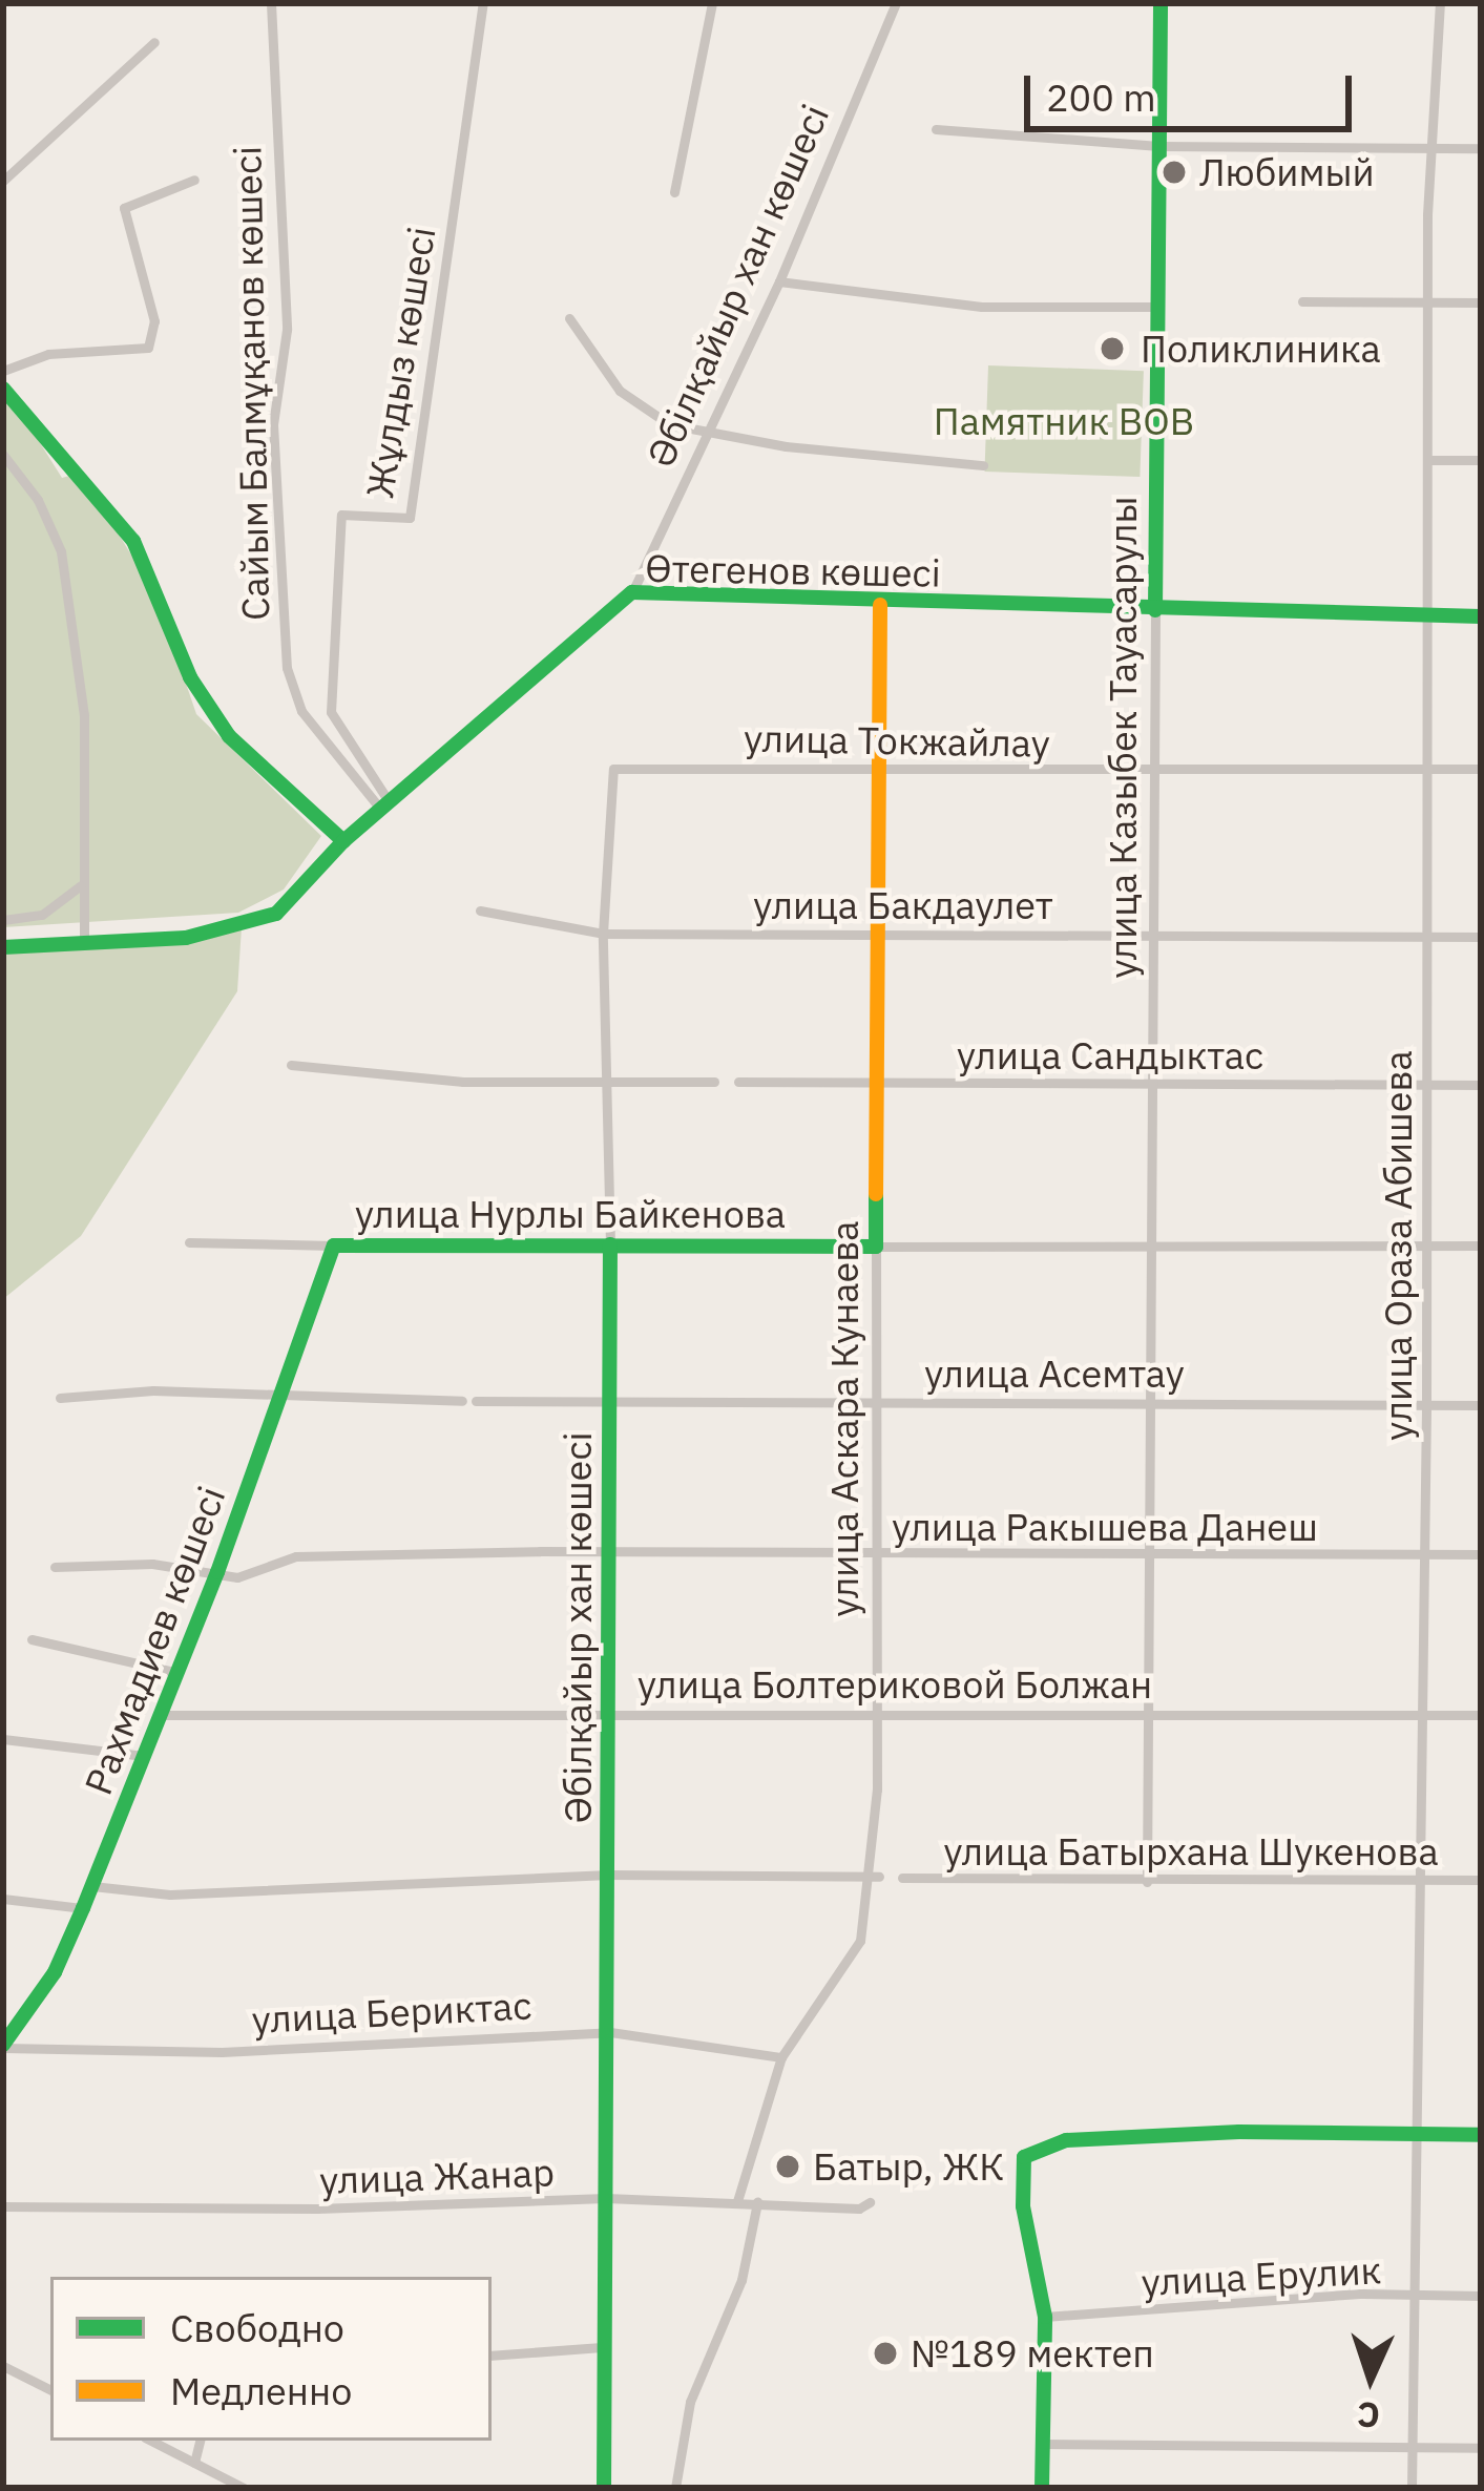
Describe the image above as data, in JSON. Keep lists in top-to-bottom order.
{
  "streets": {
    "street": [
      "Әбілқайыр хан көшесі",
      "Жұлдыз көшесі",
      "Сайым Балмұқанов көшесі",
      "Өтегенов көшесі",
      "улица Казыбек Тауасарулы",
      "улица Токжайлау",
      "улица Бакдаулет",
      "улица Сандыктас",
      "улица Нурлы Байкенова",
      "улица Ораза Абишева",
      "улица Асемтау",
      "улица Аскара Кунаева",
      "улица Ракышева Данеш",
      "Рахмадиев көшесі",
      "улица Болтериковой Болжан",
      "улица Батырхана Шукенова",
      "улица Бериктас",
      "улица Жанар",
      "улица Ерулик"
    ]
  },
  "crossings": [
    ["Әбілқайыр хан көшесі", "Өтегенов көшесі"],
    ["Әбілқайыр хан көшесі", "улица Токжайлау"],
    ["Әбілқайыр хан көшесі", "улица Бакдаулет"],
    ["Әбілқайыр хан көшесі", "улица Нурлы Байкенова"],
    ["Әбілқайыр хан көшесі", "улица Асемтау"],
    ["Әбілқайыр хан көшесі", "улица Ракышева Данеш"],
    ["Әбілқайыр хан көшесі", "улица Болтериковой Болжан"],
    ["Әбілқайыр хан көшесі", "улица Бериктас"],
    ["Әбілқайыр хан көшесі", "улица Жанар"],
    ["Жұлдыз көшесі", "Сайым Балмұқанов көшесі"],
    ["Жұлдыз көшесі", "Өтегенов көшесі"],
    ["Сайым Балмұқанов көшесі", "Өтегенов көшесі"],
    ["Өтегенов көшесі", "улица Казыбек Тауасарулы"],
    ["Өтегенов көшесі", "улица Ораза Абишева"],
    ["Өтегенов көшесі", "улица Аскара Кунаева"],
    ["улица Казыбек Тауасарулы", "улица Токжайлау"],
    ["улица Казыбек Тауасарулы", "улица Бакдаулет"],
    ["улица Казыбек Тауасарулы", "улица Сандыктас"],
    ["улица Казыбек Тауасарулы", "улица Нурлы Байкенова"],
    ["улица Казыбек Тауасарулы", "улица Асемтау"],
    ["улица Казыбек Тауасарулы", "улица Ракышева Данеш"],
    ["улица Казыбек Тауасарулы", "улица Болтериковой Болжан"],
    ["улица Казыбек Тауасарулы", "улица Батырхана Шукенова"],
    ["улица Токжайлау", "улица Ораза Абишева"],
    ["улица Токжайлау", "улица Аскара Кунаева"],
    ["улица Бакдаулет", "улица Ораза Абишева"],
    ["улица Бакдаулет", "улица Аскара Кунаева"],
    ["улица Сандыктас", "улица Ораза Абишева"],
    ["улица Сандыктас", "улица Аскара Кунаева"],
    ["улица Нурлы Байкенова", "улица Ораза Абишева"],
    ["улица Нурлы Байкенова", "улица Аскара Кунаева"],
    ["улица Нурлы Байкенова", "Рахмадиев көшесі"],
    ["улица Ораза Абишева", "улица Асемтау"],
    ["улица Ораза Абишева", "улица Ракышева Данеш"],
    ["улица Ораза Абишева", "улица Болтериковой Болжан"],
    ["улица Ораза Абишева", "улица Батырхана Шукенова"],
    ["улица Ораза Абишева", "улица Ерулик"],
    ["улица Асемтау", "улица Аскара Кунаева"],
    ["улица Аскара Кунаева", "улица Ракышева Данеш"],
    ["улица Аскара Кунаева", "улица Болтериковой Болжан"],
    ["улица Аскара Кунаева", "улица Бериктас"],
    ["улица Аскара Кунаева", "улица Жанар"],
    ["улица Ракышева Данеш", "Рахмадиев көшесі"],
    ["Рахмадиев көшесі", "улица Болтериковой Болжан"],
    ["Рахмадиев көшесі", "улица Бериктас"]
  ],
  "parks": ["Памятник ВОВ"],
  "places": [
    "Любимый",
    "Поликлиника",
    "Батыр, ЖК",
    "№189 мектеп"
  ],
  "legend": ["Свободно", "Медленно"],
  "scale_bar": "200 m",
  "north": "bottom"
}
